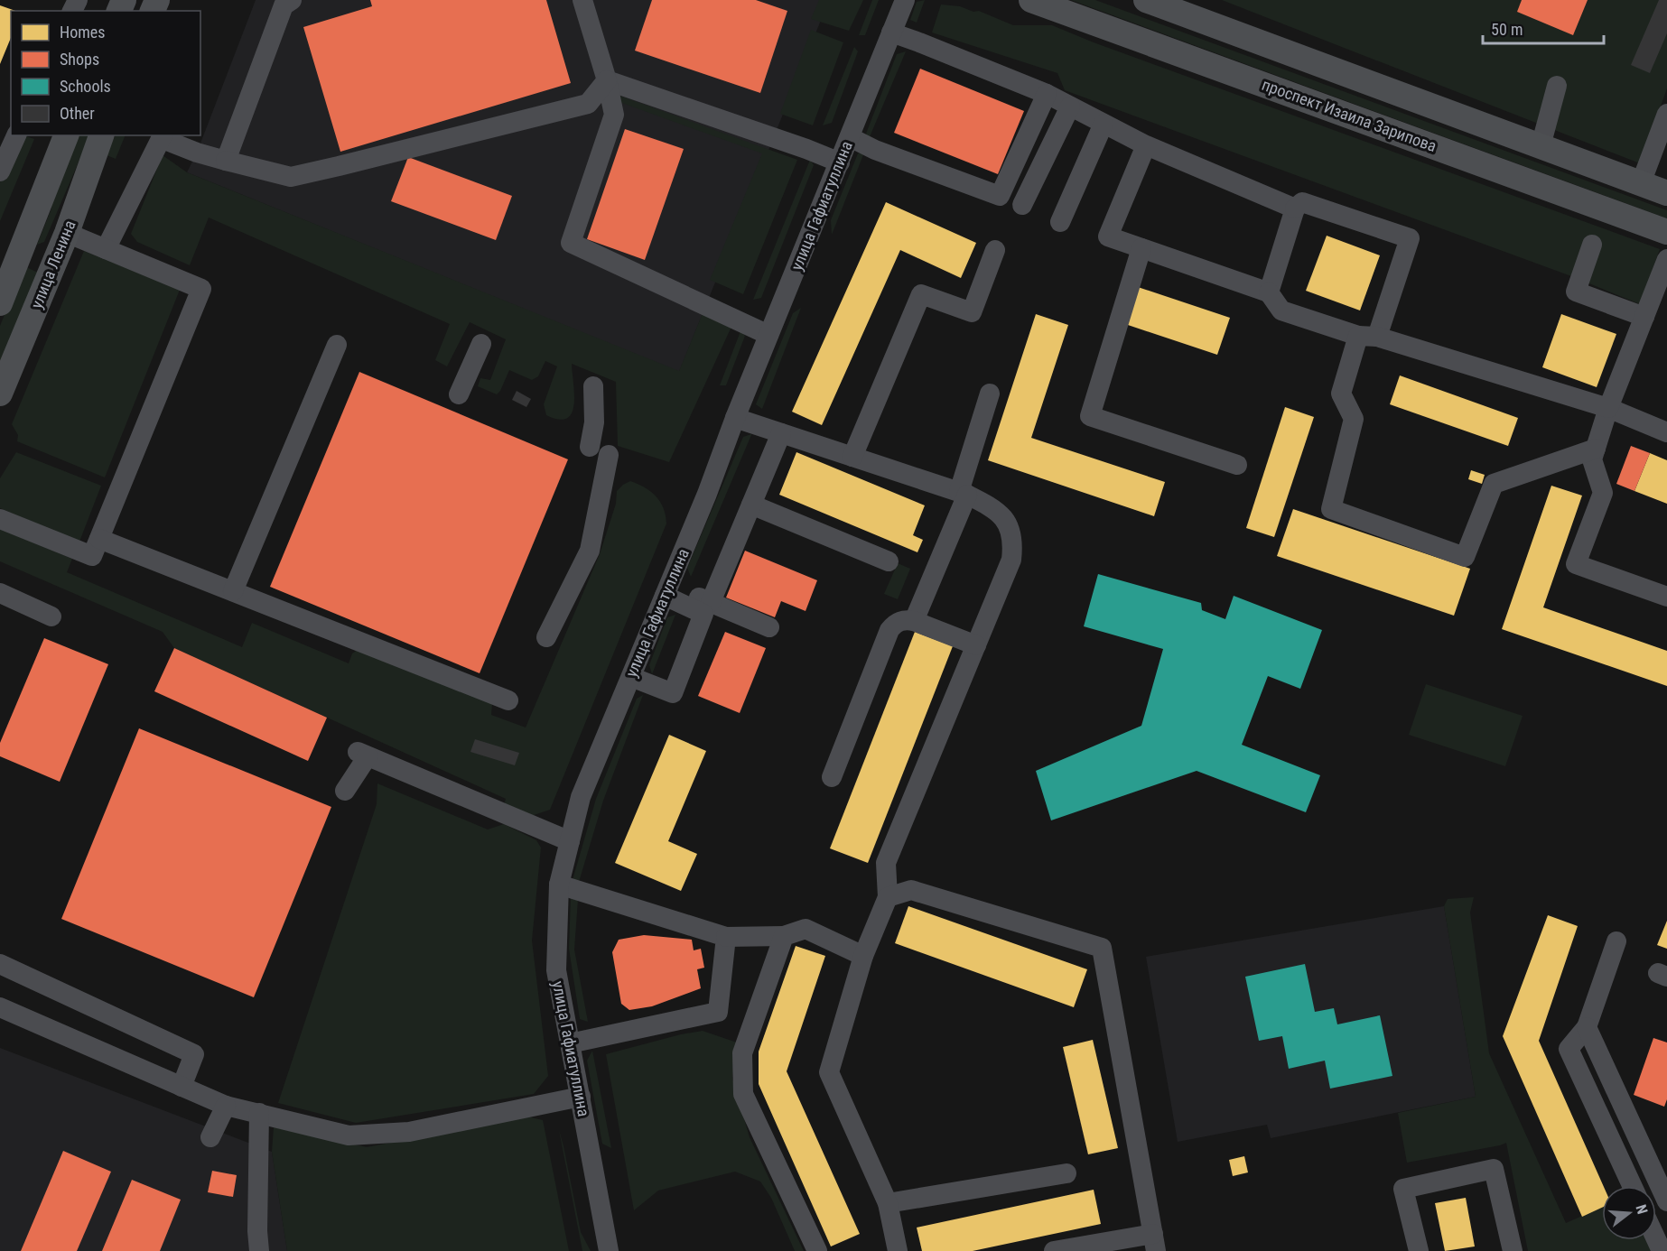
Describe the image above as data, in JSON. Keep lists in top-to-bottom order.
{
  "streets": {
    "main road": ["проспект Изаила Зарипова", "улица Ленина"],
    "street": ["улица Гафиатуллина"]
  },
  "legend": [
    "Homes",
    "Shops",
    "Schools",
    "Other"
  ],
  "scale_bar": "50 m",
  "north": "right"
}
